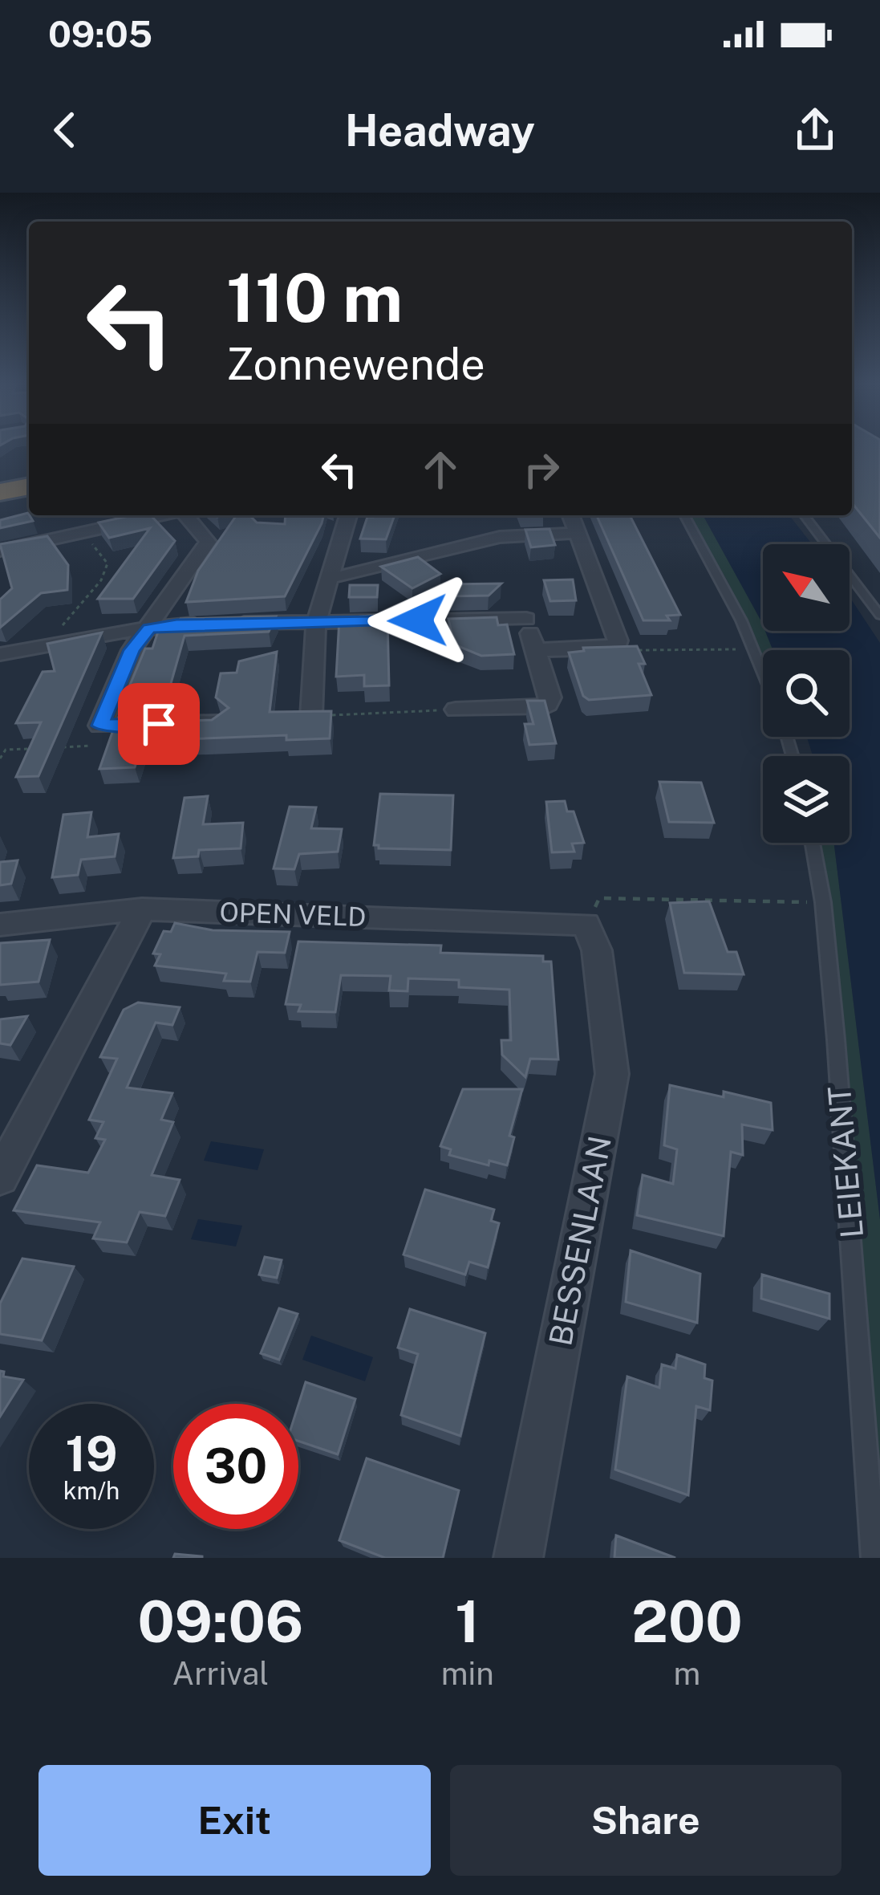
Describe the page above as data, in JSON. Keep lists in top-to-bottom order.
{
  "streets": {
    "street": ["OPEN VELD", "BESSENLAAN"],
    "lane": ["LEIEKANT"]
  },
  "crossings": [
    ["OPEN VELD", "BESSENLAAN"]
  ],
  "north": "top left",
  "page": {
    "status": "09:05",
    "header": "Headway",
    "turn": ["110 m", "Zonnewende"],
    "speed": "19 km/h",
    "limit": "30",
    "eta": [
      "09:06",
      "Arrival",
      "1",
      "min",
      "200",
      "m"
    ],
    "buttons": ["Exit", "Share"]
  }
}
